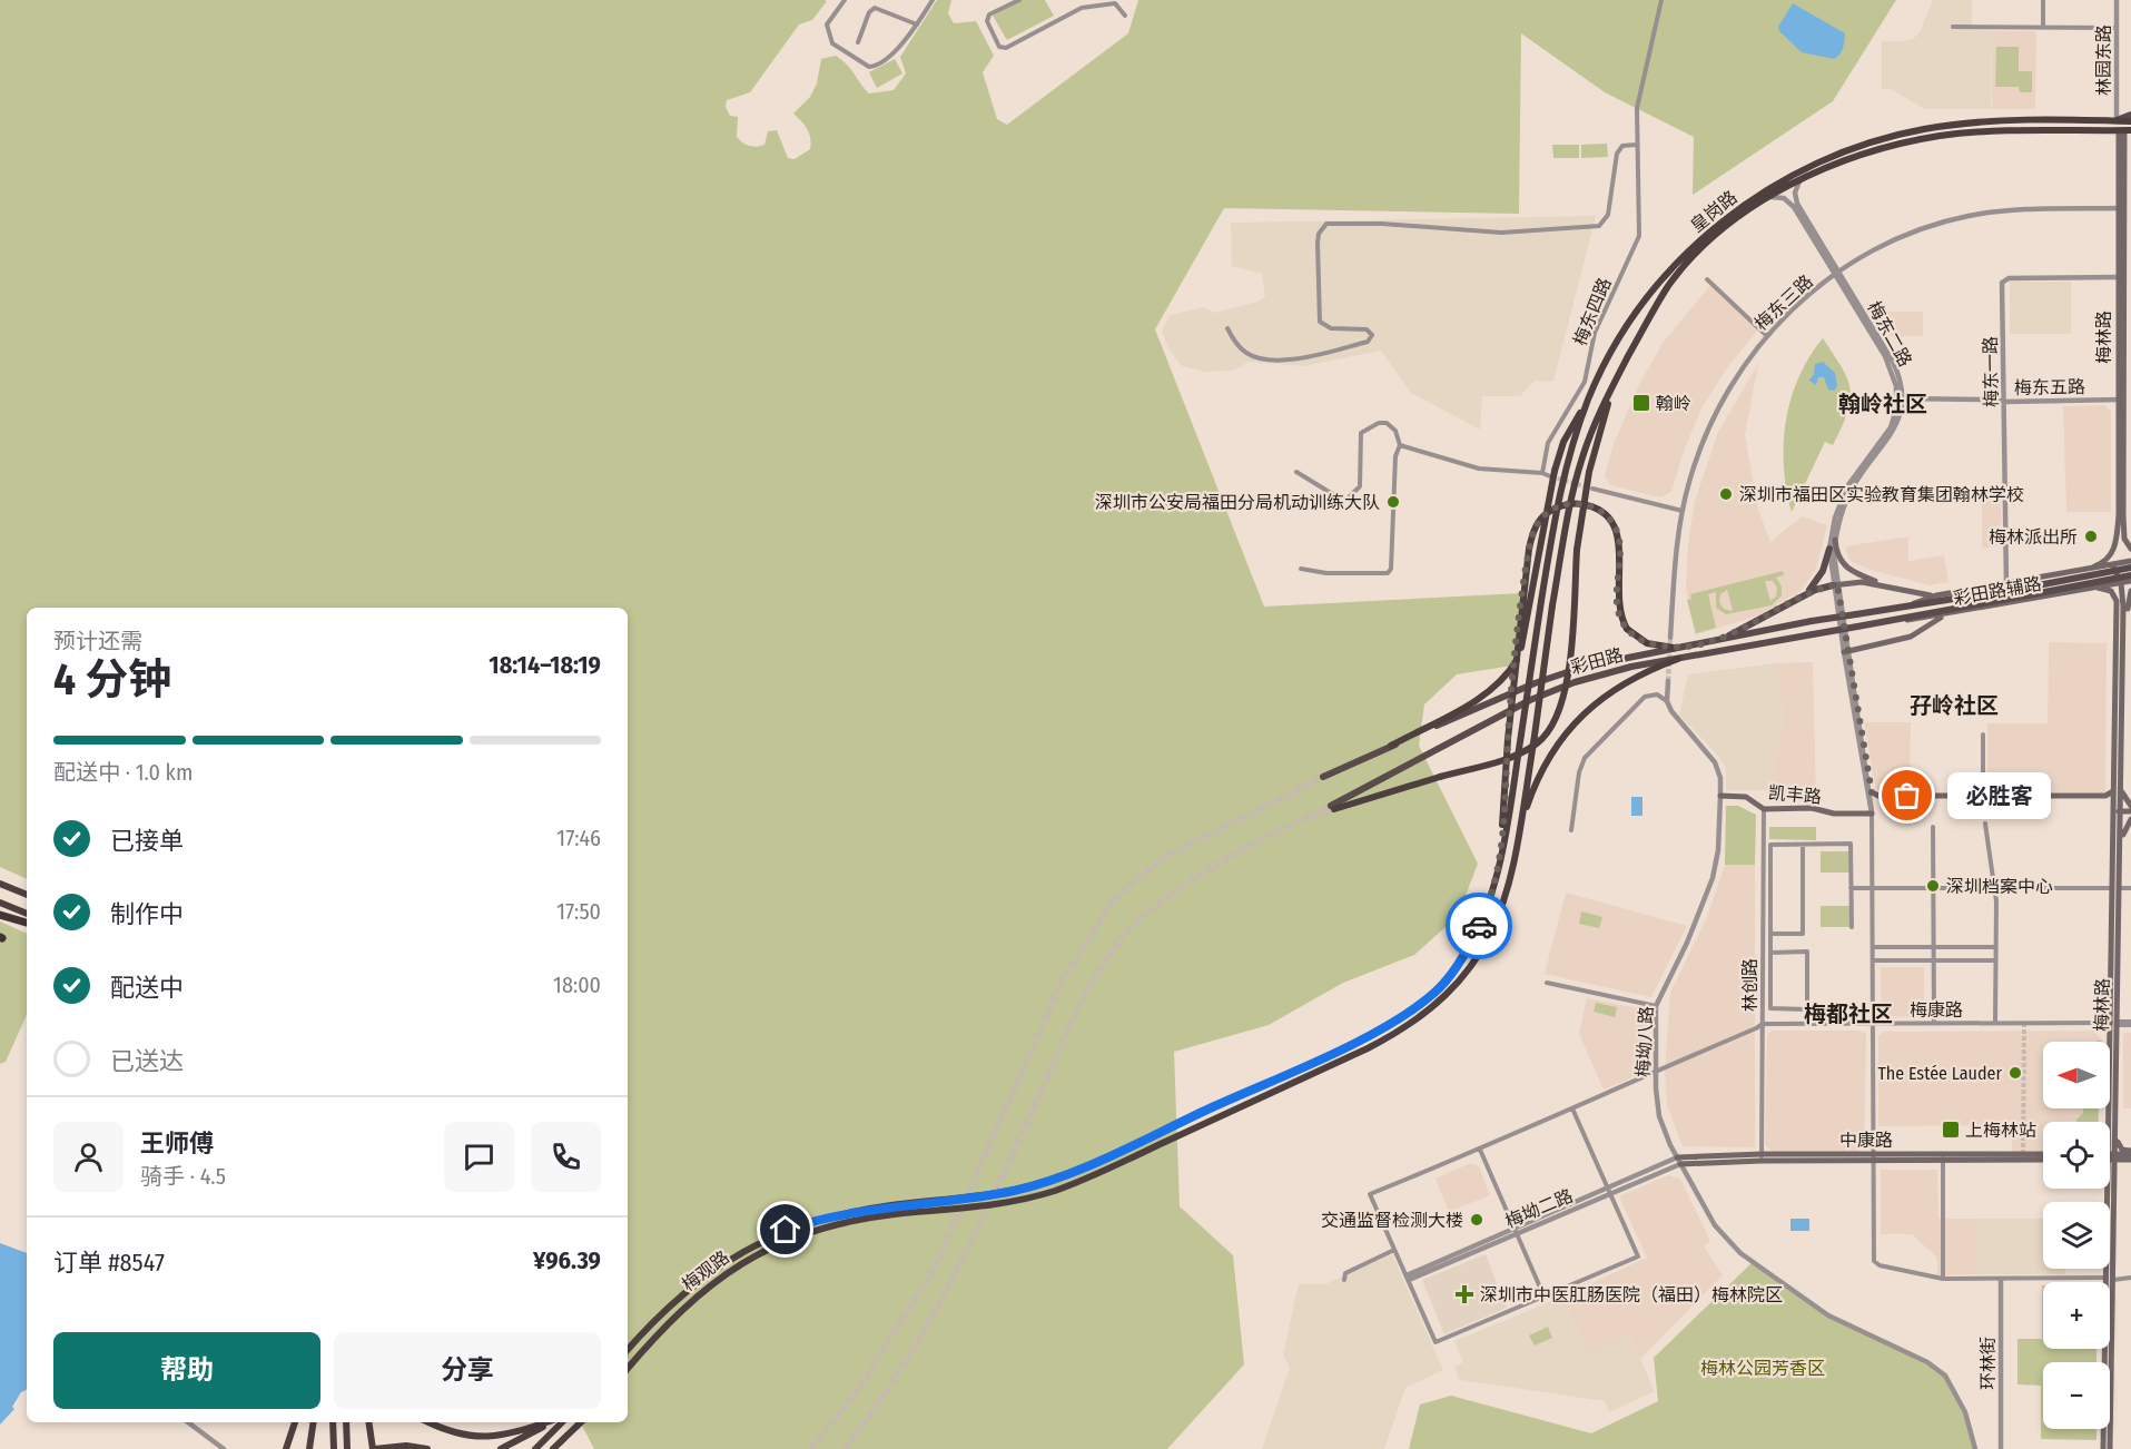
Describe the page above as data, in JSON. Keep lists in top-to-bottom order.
{
  "streets": {
    "highway": ["皇岗路", "梅观路"],
    "main road": [
      "梅林路",
      "彩田路辅路",
      "彩田路",
      "凯丰路",
      "中康路"
    ],
    "street": [
      "林园东路",
      "梅东三路",
      "梅东四路",
      "梅东二路",
      "梅东一路",
      "梅东五路",
      "林创路",
      "梅康路",
      "梅坳八路",
      "梅坳二路",
      "环林街"
    ]
  },
  "crossings": [
    ["林园东路", "皇岗路"],
    ["皇岗路", "梅东二路"],
    ["皇岗路", "梅林路"],
    ["皇岗路", "梅观路"],
    ["梅东三路", "梅东二路"],
    ["梅东三路", "梅林路"],
    ["梅东二路", "梅东五路"],
    ["梅东二路", "凯丰路"],
    ["梅林路", "梅东一路"],
    ["梅林路", "梅东五路"],
    ["梅林路", "彩田路辅路"],
    ["梅林路", "梅康路"],
    ["梅东一路", "梅东五路"],
    ["梅东一路", "彩田路辅路"],
    ["彩田路辅路", "彩田路"],
    ["凯丰路", "林创路"],
    ["凯丰路", "梅坳八路"],
    ["林创路", "梅康路"],
    ["林创路", "中康路"],
    ["梅坳八路", "中康路"],
    ["梅坳八路", "梅坳二路"],
    ["中康路", "梅坳二路"]
  ],
  "districts": ["翰岭社区", "孖岭社区", "梅都社区"],
  "parks": ["梅林公园芳香区"],
  "places": {
    "transit": ["翰岭", "上梅林站"],
    "other": [
      "深圳市福田区实验教育集团翰林学校",
      "深圳市公安局福田分局机动训练大队",
      "梅林派出所",
      "必胜客",
      "深圳档案中心",
      "The Estée Lauder",
      "交通监督检测大楼"
    ],
    "health": ["深圳市中医肛肠医院（福田）梅林院区"]
  },
  "north": "left",
  "page": {
    "heading": ["4 分钟", "预计还需", "18:14–18:19"],
    "panel": [
      "王师傅",
      "骑手 · 4.5",
      "订单 #8547",
      "¥96.39"
    ],
    "bar": "配送中 · 1.0 km",
    "bubble": "必胜客",
    "list": [
      ["已接单", "17:46"],
      ["制作中", "17:50"],
      ["配送中", "18:00"],
      "已送达"
    ],
    "map_buttons": ["+", "−"],
    "buttons": ["帮助", "分享"]
  }
}
